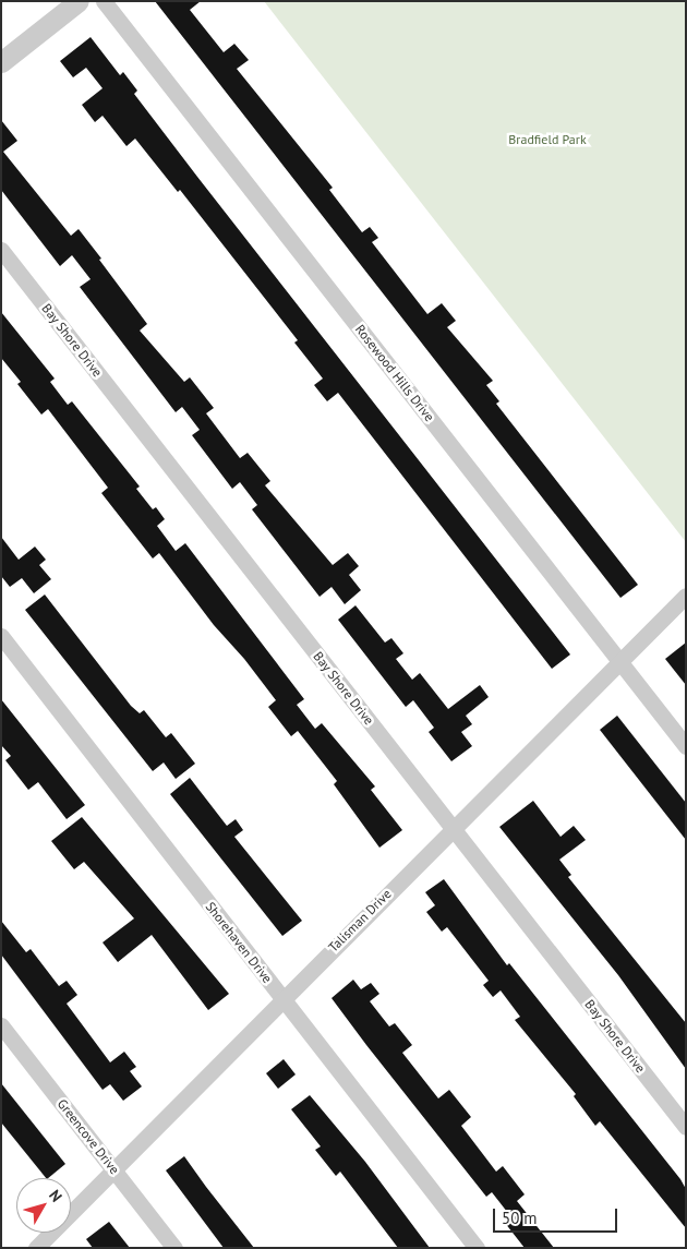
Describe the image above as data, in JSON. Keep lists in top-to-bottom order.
{
  "streets": {
    "street": [
      "Bay Shore Drive",
      "Rosewood Hills Drive",
      "Talisman Drive",
      "Shorehaven Drive",
      "Greencove Drive"
    ]
  },
  "crossings": [
    ["Bay Shore Drive", "Talisman Drive"],
    ["Rosewood Hills Drive", "Talisman Drive"],
    ["Talisman Drive", "Shorehaven Drive"],
    ["Talisman Drive", "Greencove Drive"]
  ],
  "parks": ["Bradfield Park"],
  "scale_bar": "50 m",
  "north": "top right"
}
